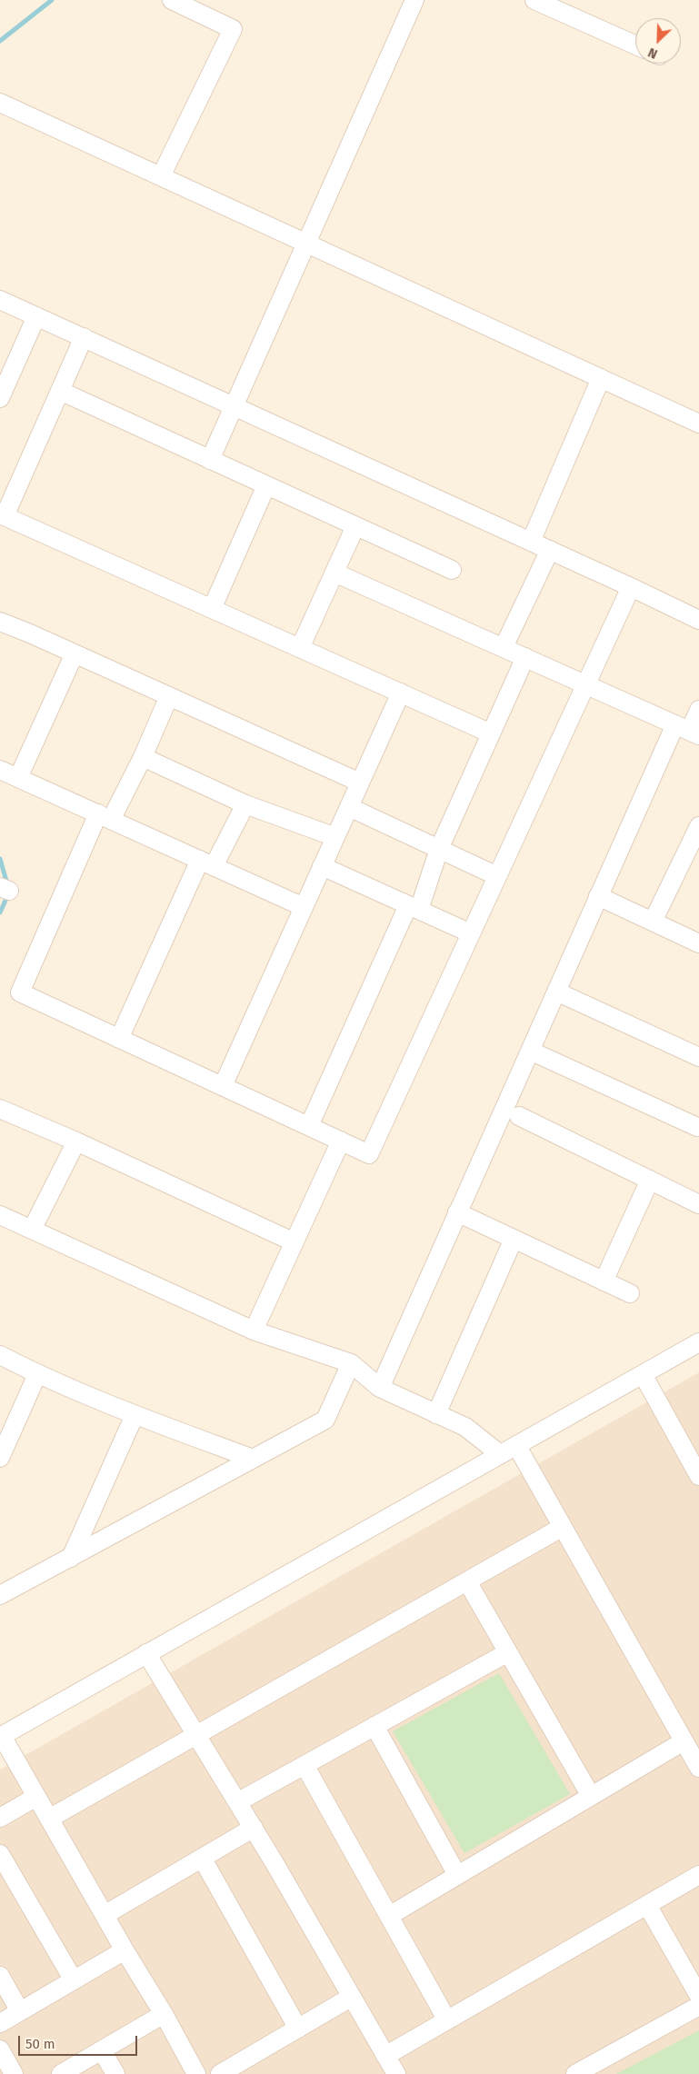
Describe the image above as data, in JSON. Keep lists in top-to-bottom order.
{
  "scale_bar": "50 m",
  "north": "bottom left"
}
